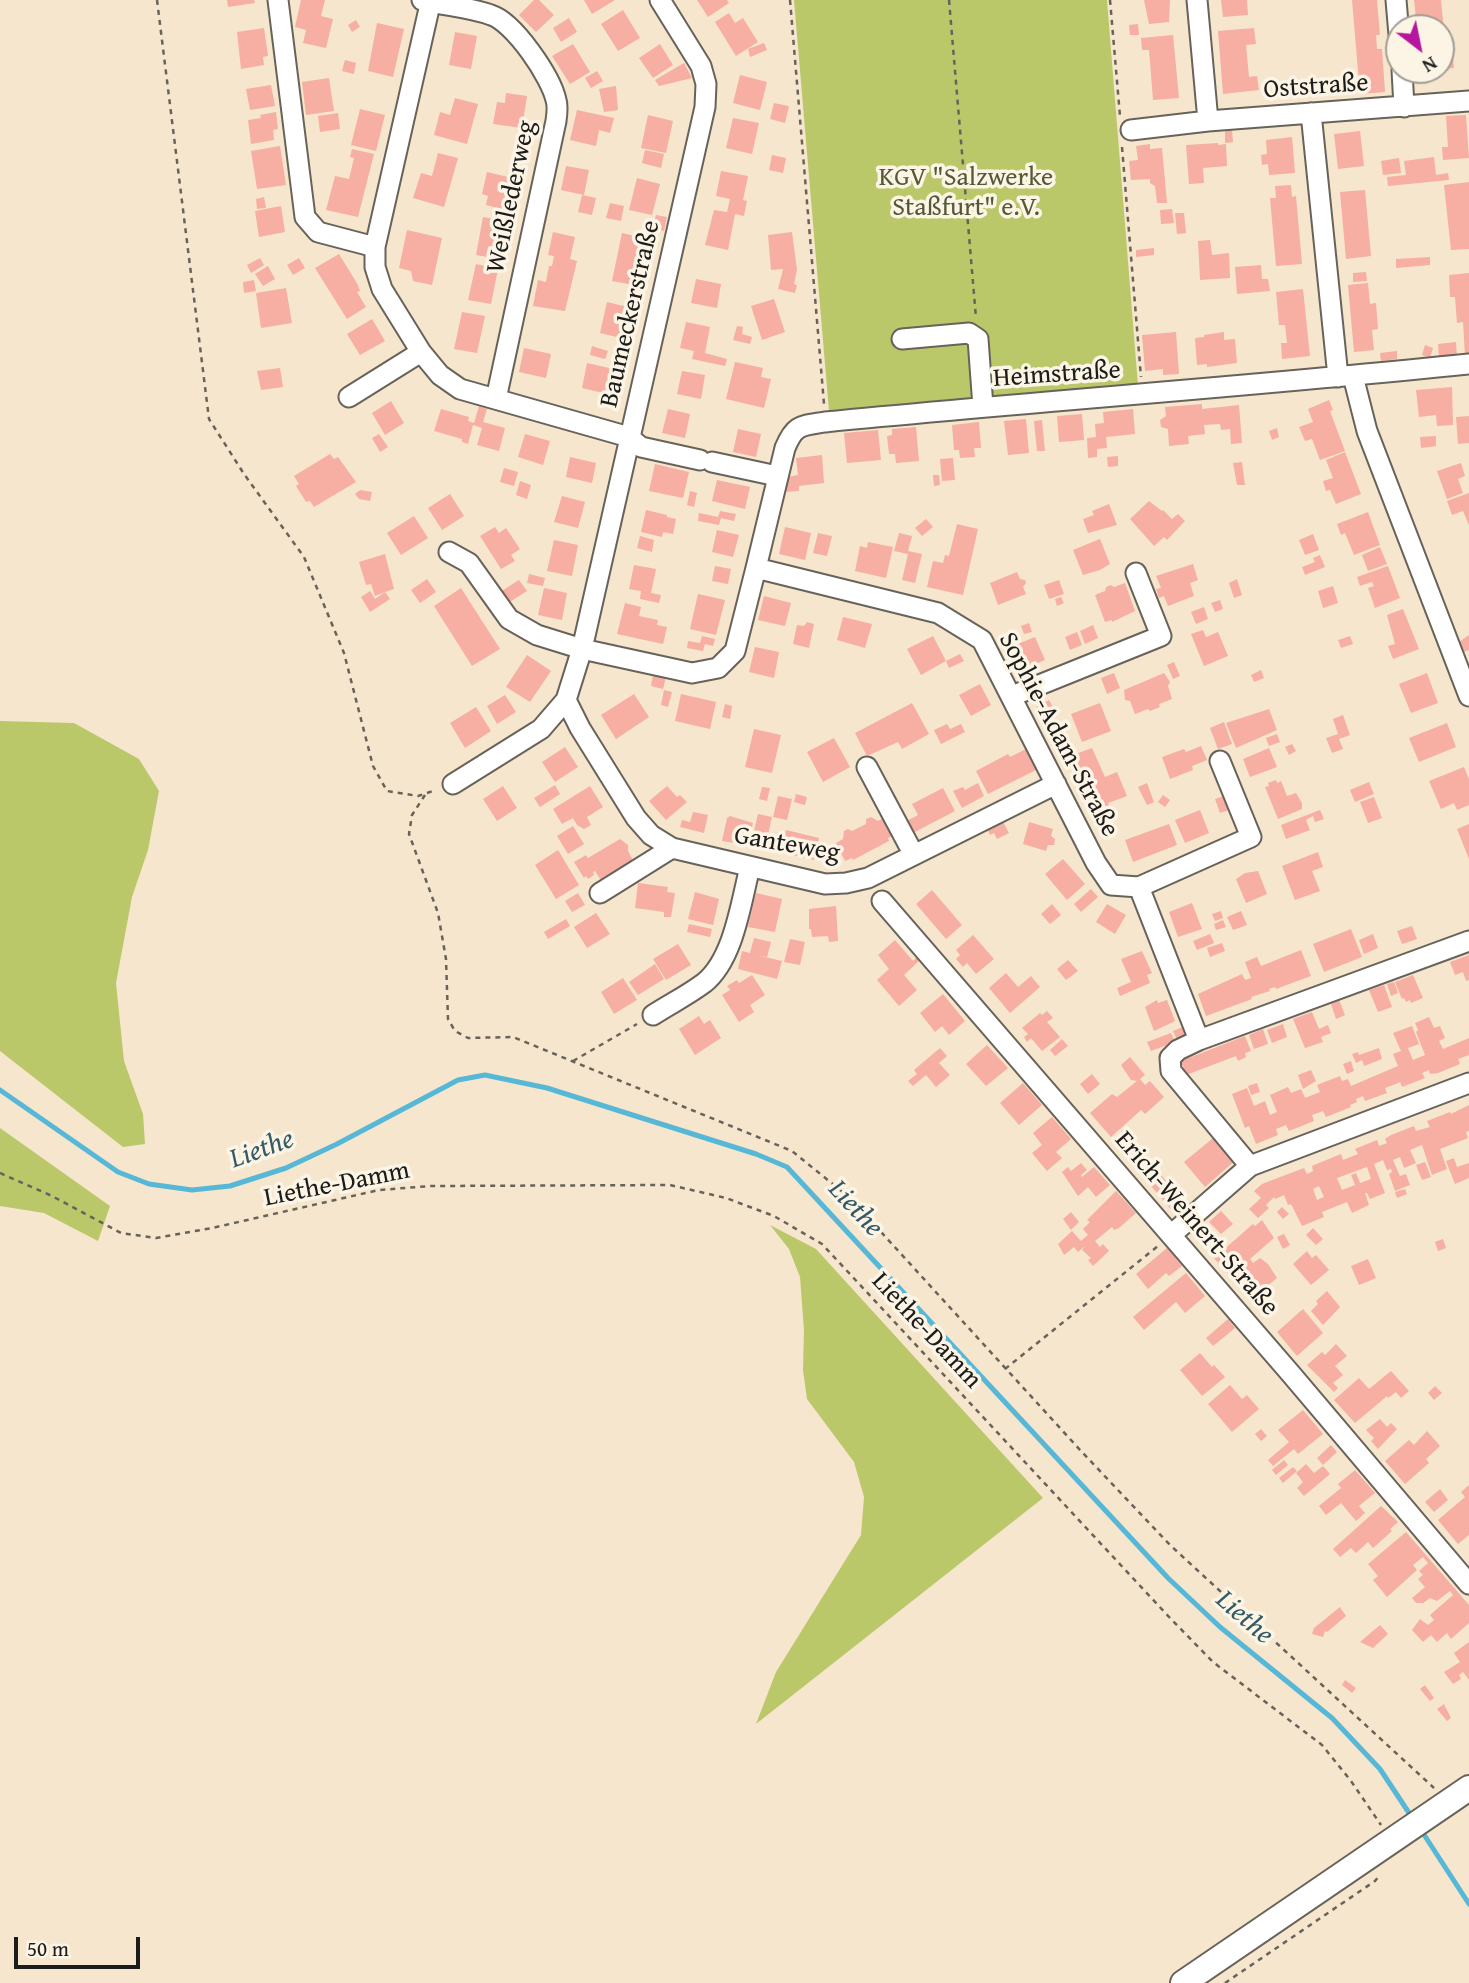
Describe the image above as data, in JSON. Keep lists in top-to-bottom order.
{
  "streets": {
    "street": [
      "Oststraße",
      "Weißlederweg",
      "Baumeckerstraße",
      "Heimstraße",
      "Sophie-Adam-Straße",
      "Ganteweg",
      "Erich-Weinert-Straße"
    ],
    "path": ["Liethe-Damm"]
  },
  "crossings": [
    ["Baumeckerstraße", "Ganteweg"],
    ["Heimstraße", "Sophie-Adam-Straße"],
    ["Sophie-Adam-Straße", "Ganteweg"]
  ],
  "water": ["Liethe"],
  "parks": ["KGV \"Salzwerke Staßfurt\" e.V."],
  "scale_bar": "50 m",
  "north": "bottom right"
}
